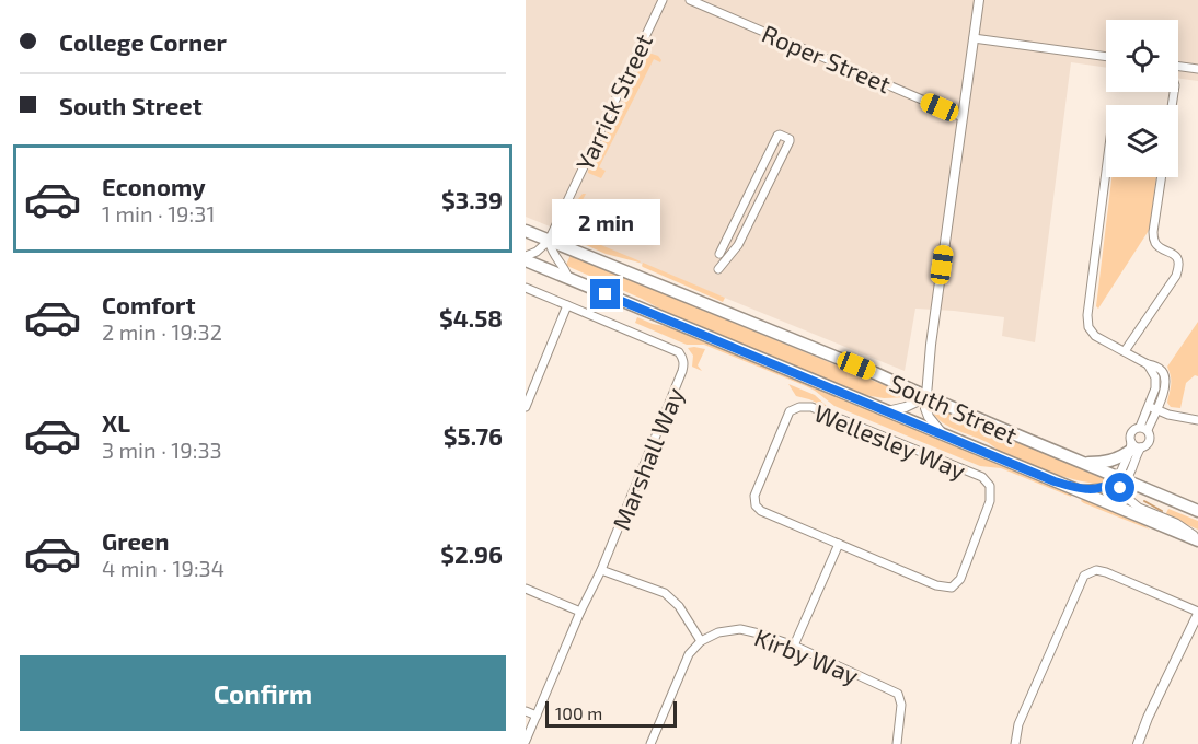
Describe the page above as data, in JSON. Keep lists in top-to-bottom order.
{
  "streets": {
    "highway": ["South Street"],
    "street": [
      "Roper Street",
      "Yarrick Street",
      "Wellesley Way",
      "Marshall Way",
      "Kirby Way"
    ]
  },
  "crossings": [
    ["Yarrick Street", "South Street"]
  ],
  "scale_bar": "100 m",
  "page": {
    "banner": ["College Corner", "South Street"],
    "list": [
      {
        "name": "Economy",
        "note": "1 min · 19:31",
        "value": "$3.39"
      },
      {
        "name": "Comfort",
        "note": "2 min · 19:32",
        "value": "$4.58"
      },
      {
        "name": "XL",
        "note": "3 min · 19:33",
        "value": "$5.76"
      },
      {
        "name": "Green",
        "note": "4 min · 19:34",
        "value": "$2.96"
      }
    ],
    "bubble": "2 min",
    "buttons": "Confirm",
    "scale": "100 m"
  }
}
